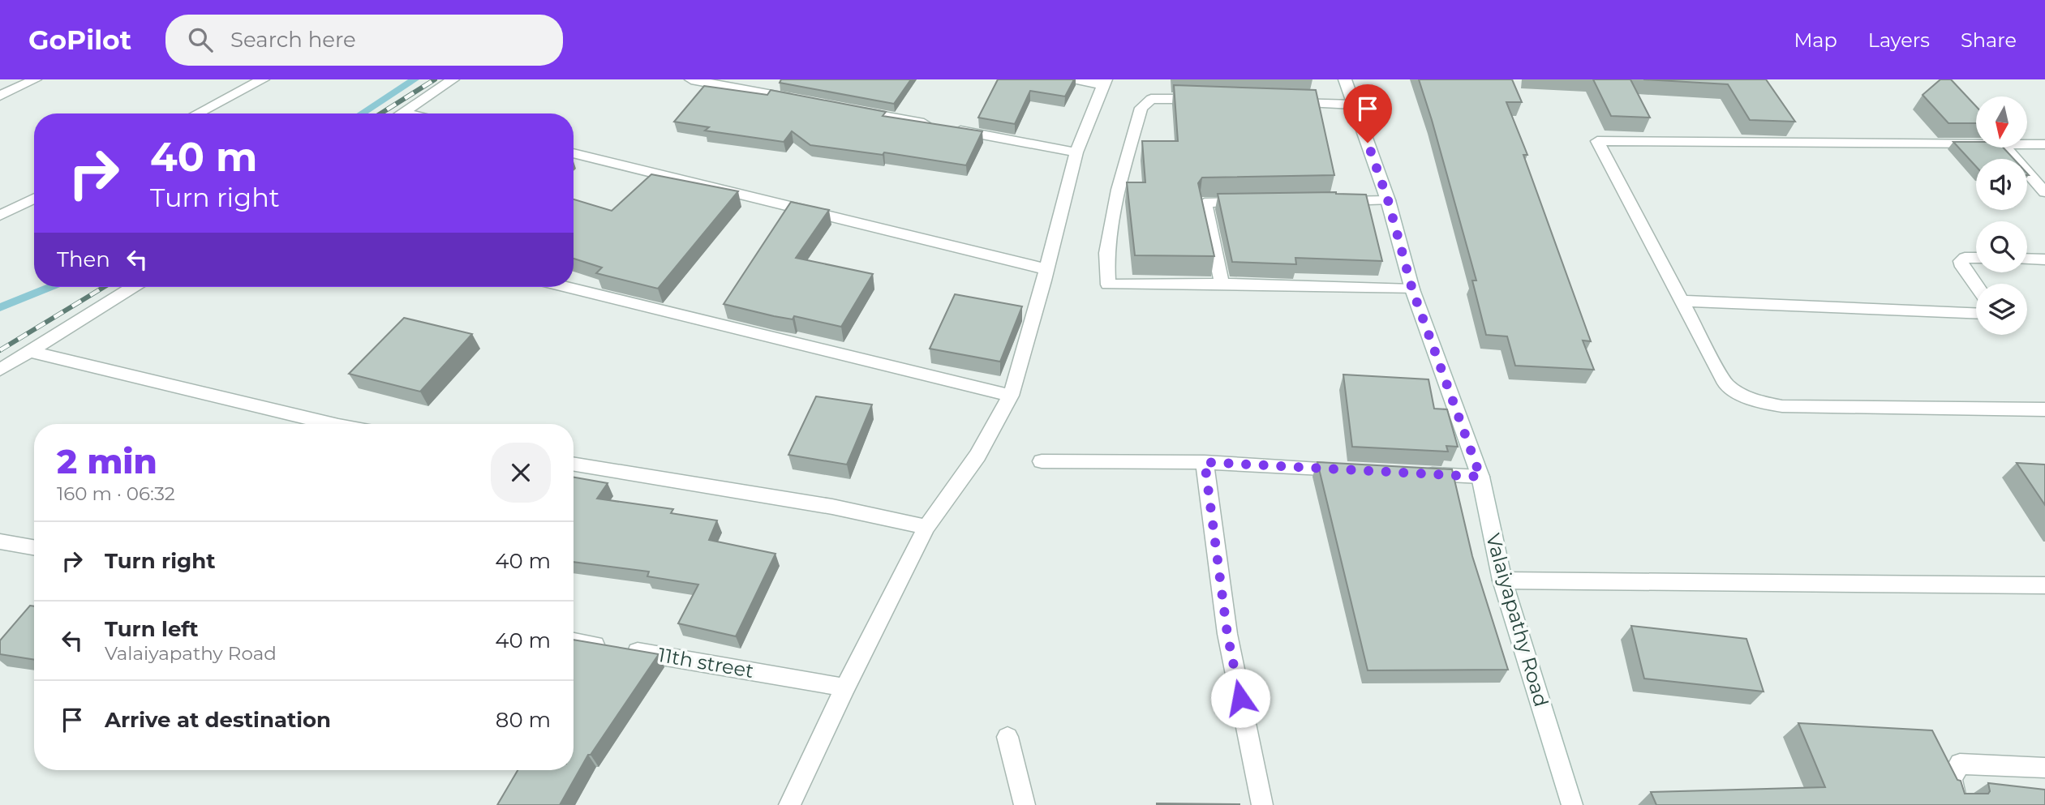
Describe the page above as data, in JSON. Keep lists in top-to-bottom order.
{
  "streets": {
    "street": ["Valaiyapathy Road", "11th street"]
  },
  "north": "bottom",
  "page": {
    "header": "GoPilot",
    "search": "Search here",
    "nav": ["Map", "Layers", "Share"],
    "turn": ["40 m", "Turn right"],
    "then": "Then",
    "heading": ["2 min", "160 m · 06:32"],
    "list": [
      {
        "name": "Turn right",
        "value": "40 m"
      },
      {
        "name": "Turn left",
        "note": "Valaiyapathy Road",
        "value": "40 m"
      },
      {
        "name": "Arrive at destination",
        "value": "80 m"
      }
    ]
  }
}
